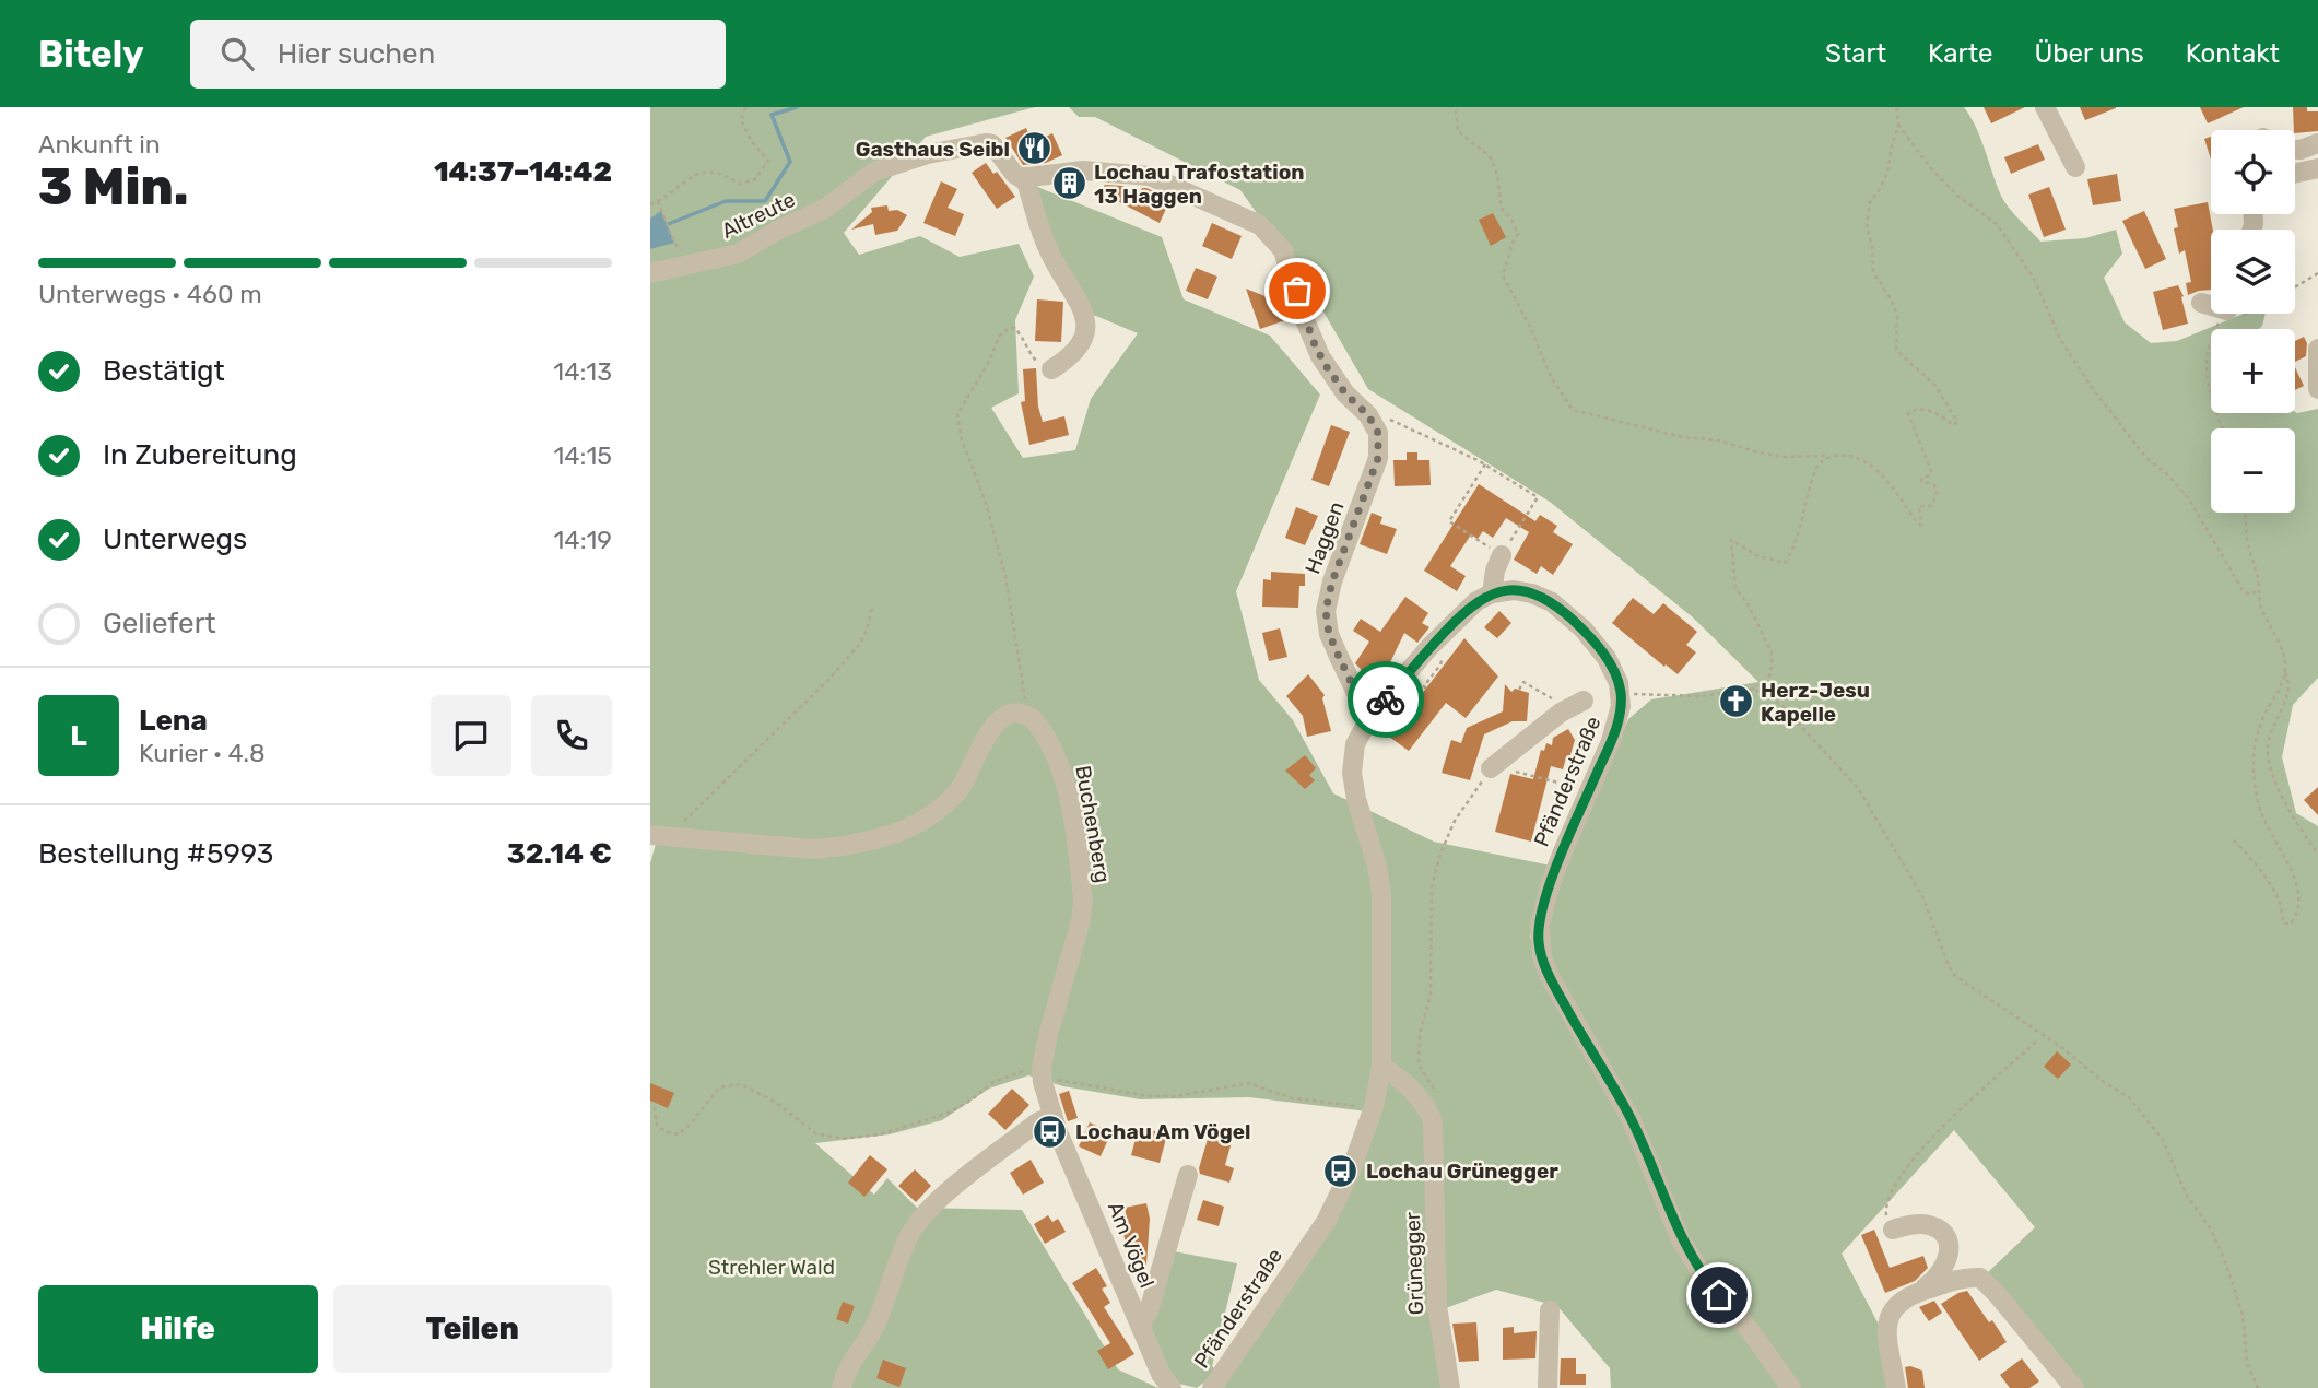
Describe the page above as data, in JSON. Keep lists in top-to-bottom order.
{
  "streets": {
    "street": [
      "Altreute",
      "Haggen",
      "Pfänderstraße",
      "Buchenberg",
      "Am Vögel",
      "Grünegger"
    ]
  },
  "crossings": [
    ["Haggen", "Pfänderstraße"],
    ["Pfänderstraße", "Grünegger"],
    ["Buchenberg", "Am Vögel"]
  ],
  "parks": ["Strehler Wald"],
  "places": {
    "restaurant": ["Gasthaus Seibl"],
    "building": ["Lochau Trafostation 13 Haggen"],
    "church": ["Herz-Jesu Kapelle"],
    "bus stop": ["Lochau Am Vögel", "Lochau Grünegger"]
  },
  "page": {
    "header": "Bitely",
    "search": "Hier suchen",
    "nav": [
      "Start",
      "Karte",
      "Über uns",
      "Kontakt"
    ],
    "heading": ["3 Min.", "Ankunft in", "14:37–14:42"],
    "panel": [
      "Lena",
      "Kurier · 4.8",
      "Bestellung #5993",
      "32.14 €"
    ],
    "map_buttons": ["+", "−"],
    "bar": "Unterwegs · 460 m",
    "list": [
      ["Bestätigt", "14:13"],
      ["In Zubereitung", "14:15"],
      ["Unterwegs", "14:19"],
      "Geliefert"
    ],
    "round": "L",
    "buttons": ["Hilfe", "Teilen"]
  }
}
